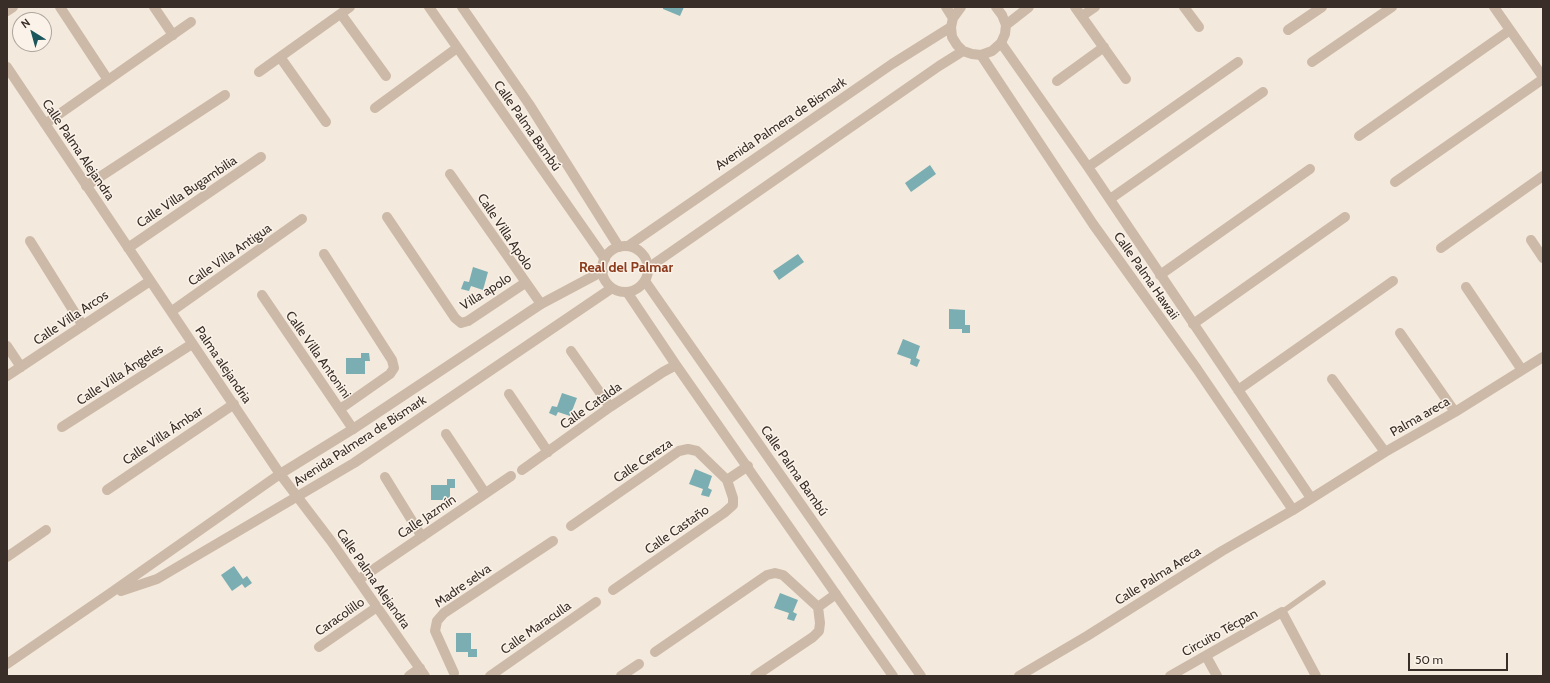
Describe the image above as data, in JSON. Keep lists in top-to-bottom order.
{
  "streets": {
    "street": [
      "Avenida Palmera de Bismark",
      "Calle Palma Bambú",
      "Calle Palma Alejandra",
      "Calle Villa Bugambilia",
      "Calle Villa Apolo",
      "Calle Villa Antigua",
      "Calle Palma Hawaii",
      "Villa apolo",
      "Calle Villa Arcos",
      "Calle Villa Antonini",
      "Palma alejandria",
      "Calle Villa Ángeles",
      "Calle Catalda",
      "Palma areca",
      "Calle Villa Ámbar",
      "Calle Cereza",
      "Calle Jazmín",
      "Calle Castaño",
      "Calle Palma Areca",
      "Madre selva",
      "Caracolillo",
      "Calle Maraculla",
      "Circuito Técpan"
    ]
  },
  "crossings": [
    ["Avenida Palmera de Bismark", "Calle Palma Bambú"],
    ["Avenida Palmera de Bismark", "Calle Palma Alejandra"],
    ["Avenida Palmera de Bismark", "Calle Villa Apolo"],
    ["Avenida Palmera de Bismark", "Calle Villa Antonini"],
    ["Avenida Palmera de Bismark", "Palma alejandria"],
    ["Calle Palma Alejandra", "Calle Villa Bugambilia"],
    ["Calle Palma Alejandra", "Palma alejandria"],
    ["Calle Palma Alejandra", "Calle Jazmín"],
    ["Calle Palma Alejandra", "Caracolillo"],
    ["Calle Villa Bugambilia", "Palma alejandria"],
    ["Calle Villa Apolo", "Villa apolo"],
    ["Calle Villa Antigua", "Palma alejandria"],
    ["Calle Palma Hawaii", "Palma areca"],
    ["Calle Palma Hawaii", "Calle Palma Areca"],
    ["Calle Villa Arcos", "Palma alejandria"],
    ["Palma alejandria", "Calle Villa Ángeles"],
    ["Palma alejandria", "Calle Villa Ámbar"],
    ["Palma areca", "Calle Palma Areca"],
    ["Calle Cereza", "Calle Castaño"]
  ],
  "districts": ["Real del Palmar"],
  "scale_bar": "50 m",
  "north": "top left"
}
